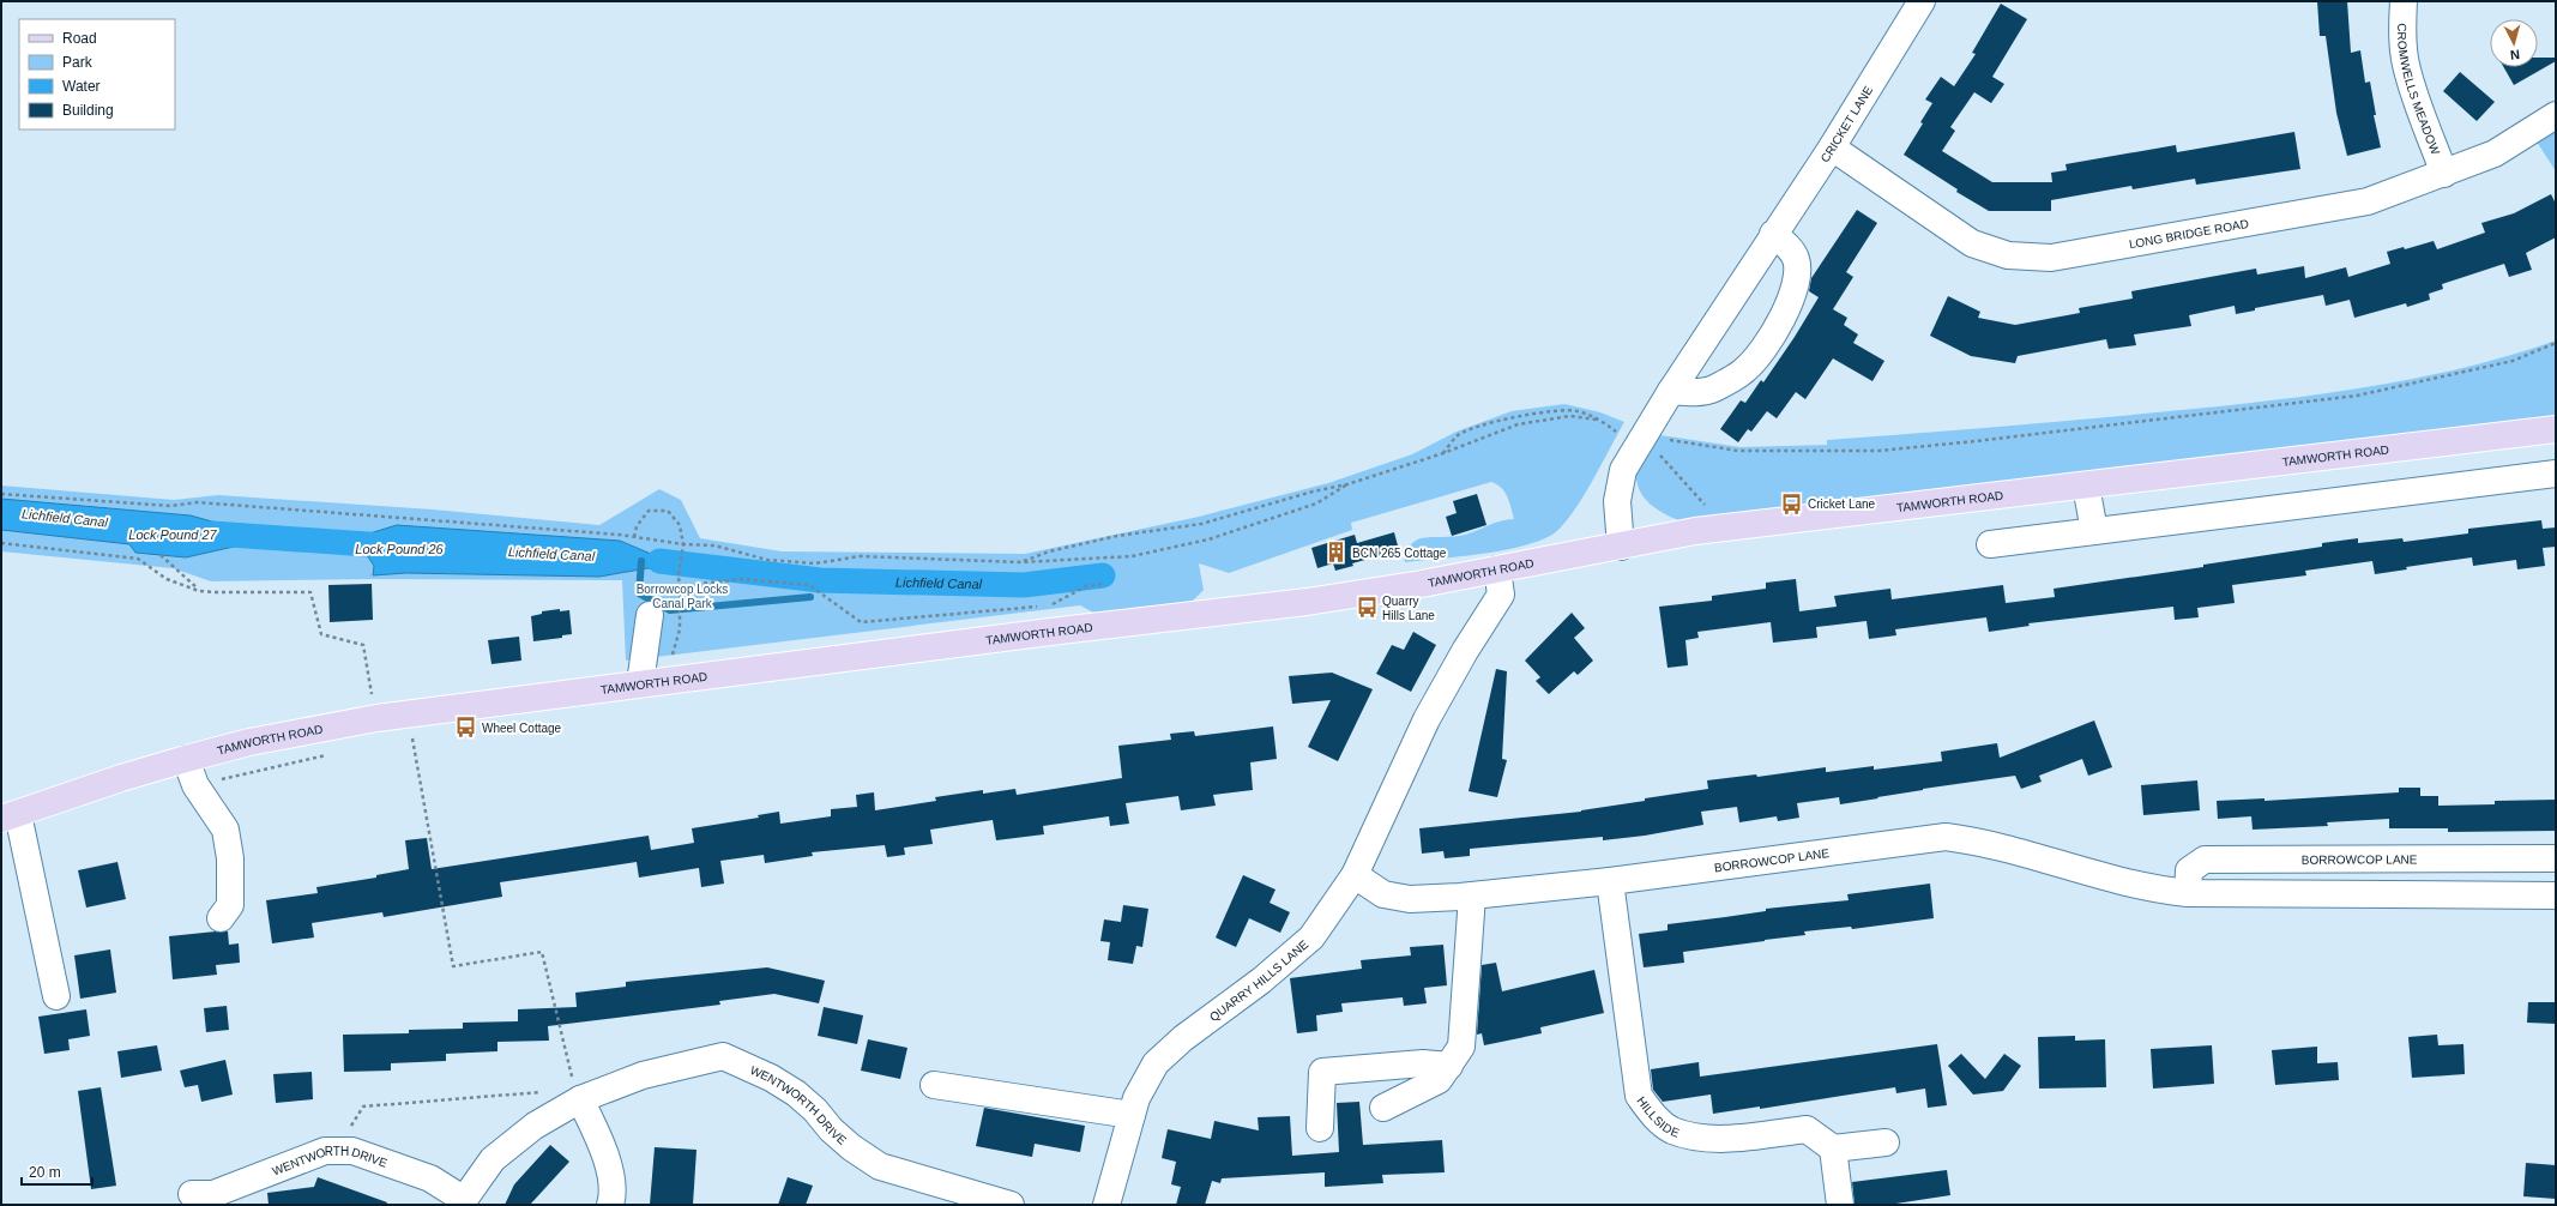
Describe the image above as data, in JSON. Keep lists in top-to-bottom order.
{
  "streets": {
    "main road": ["TAMWORTH ROAD"],
    "street": [
      "CROMWELLS MEADOW",
      "CRICKET LANE",
      "LONG BRIDGE ROAD",
      "BORROWCOP LANE",
      "QUARRY HILLS LANE",
      "WENTWORTH DRIVE",
      "HILLSIDE"
    ]
  },
  "crossings": [
    ["CROMWELLS MEADOW", "LONG BRIDGE ROAD"],
    ["CRICKET LANE", "LONG BRIDGE ROAD"],
    ["CRICKET LANE", "TAMWORTH ROAD"],
    ["TAMWORTH ROAD", "QUARRY HILLS LANE"],
    ["BORROWCOP LANE", "QUARRY HILLS LANE"],
    ["BORROWCOP LANE", "HILLSIDE"]
  ],
  "water": ["Lichfield Canal", "Lock Pound 27", "Lock Pound 26"],
  "parks": ["Borrowcop Locks Canal Park"],
  "places": {
    "bus stop": ["Cricket Lane", "Quarry Hills Lane", "Wheel Cottage"],
    "building": ["BCN 265 Cottage"]
  },
  "legend": [
    "Road",
    "Park",
    "Water",
    "Building"
  ],
  "scale_bar": "20 m",
  "north": "bottom"
}
